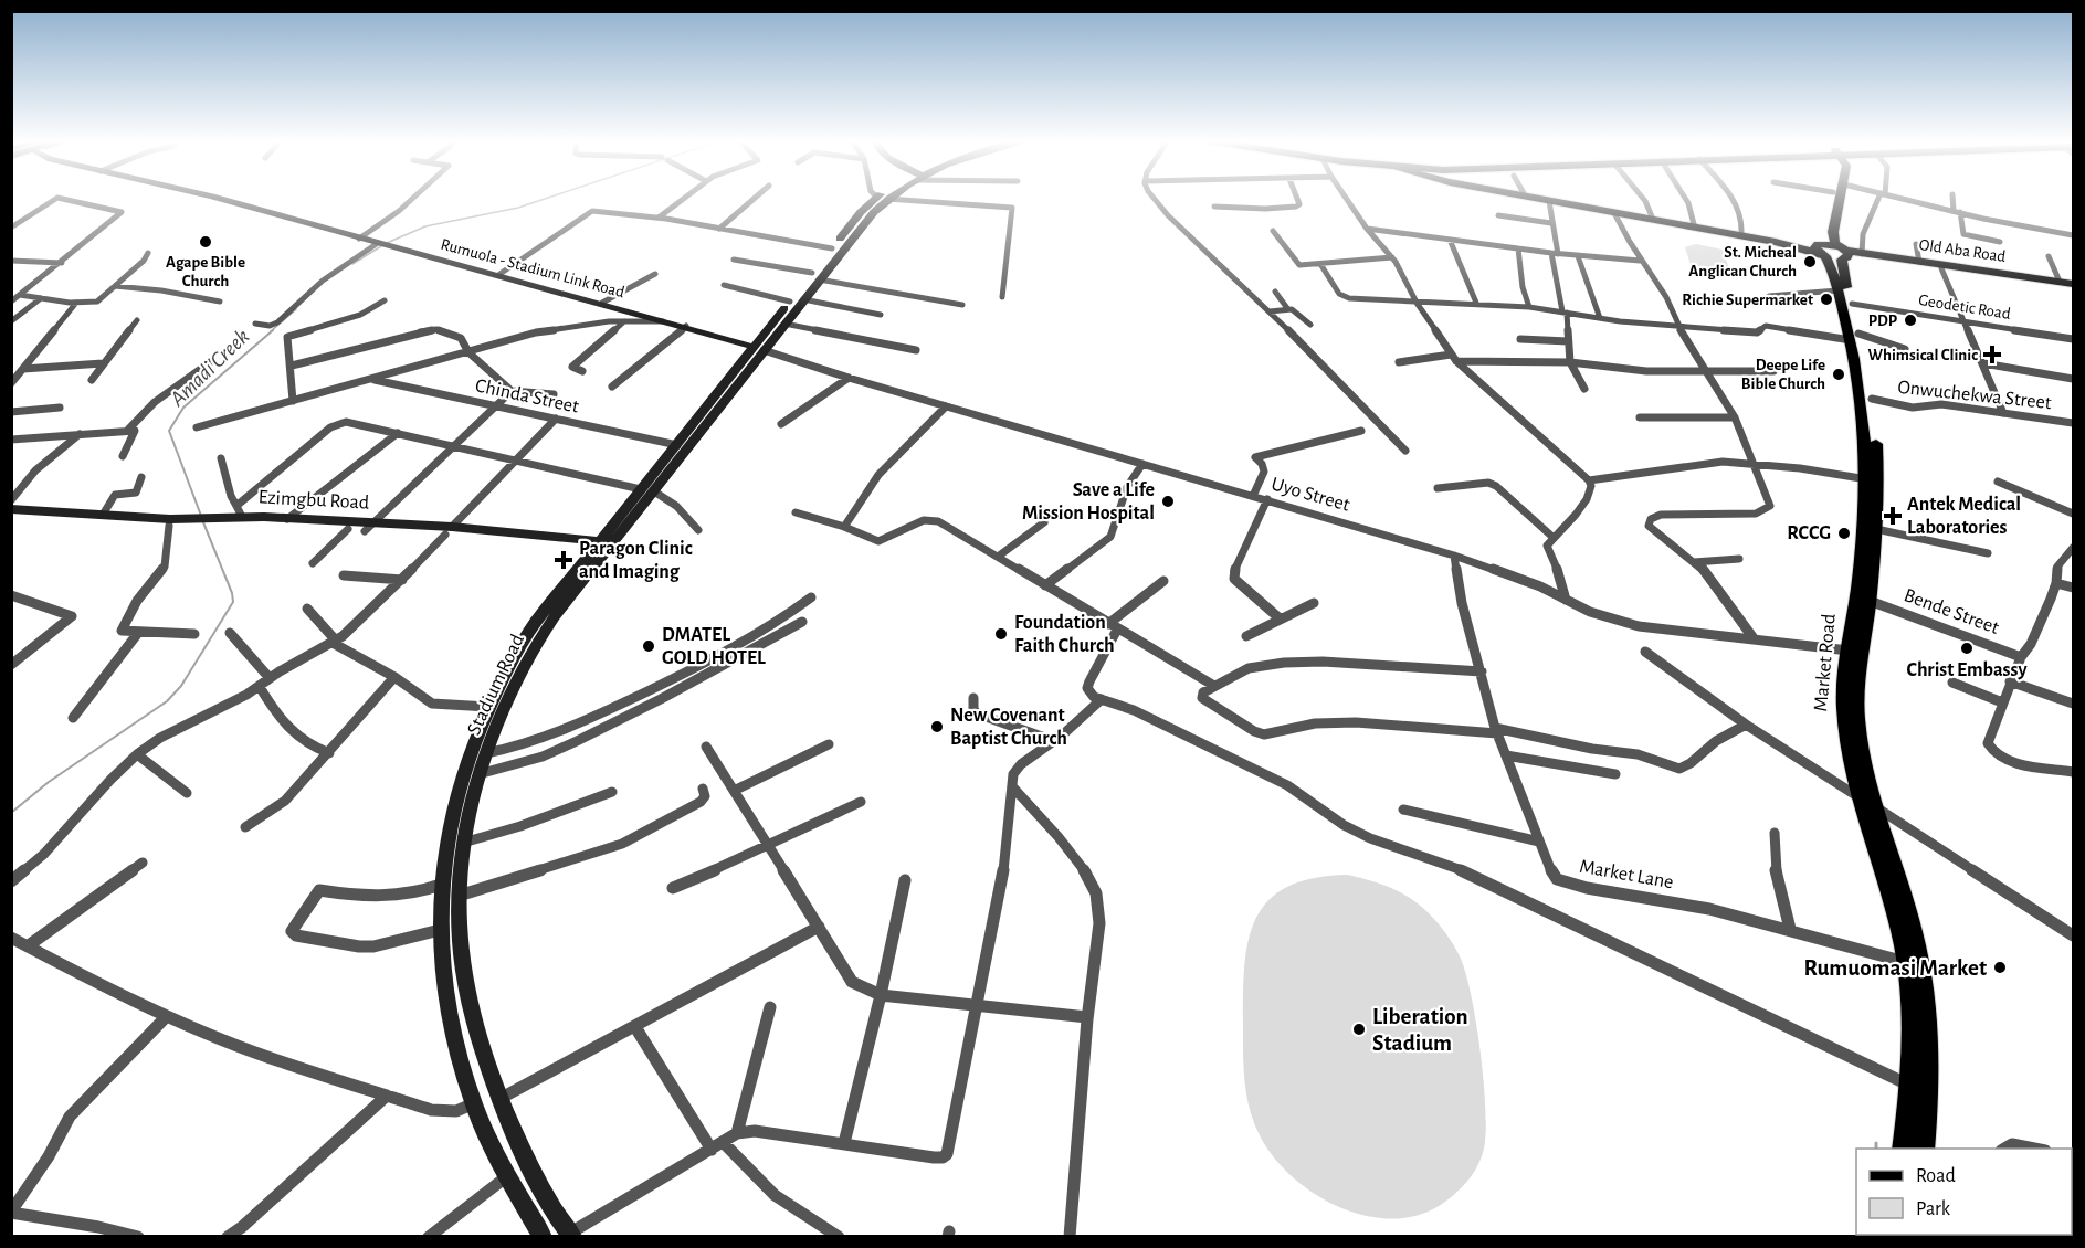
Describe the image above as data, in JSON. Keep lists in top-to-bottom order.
{
  "streets": {
    "main road": [
      "Old Aba Road",
      "Rumuola - Stadium Link Road",
      "Ezimgbu Road",
      "Market Road",
      "Stadium Road"
    ],
    "street": [
      "Geodetic Road",
      "Onwuchekwa Street",
      "Chinda Street",
      "Uyo Street",
      "Bende Street",
      "Market Lane"
    ]
  },
  "crossings": [
    ["Old Aba Road", "Market Road"],
    ["Rumuola - Stadium Link Road", "Uyo Street"],
    ["Rumuola - Stadium Link Road", "Stadium Road"],
    ["Geodetic Road", "Market Road"],
    ["Onwuchekwa Street", "Market Road"],
    ["Chinda Street", "Stadium Road"],
    ["Uyo Street", "Market Road"],
    ["Uyo Street", "Stadium Road"],
    ["Uyo Street", "Market Lane"],
    ["Ezimgbu Road", "Stadium Road"],
    ["Bende Street", "Market Road"],
    ["Market Road", "Market Lane"]
  ],
  "water": ["Amadi Creek"],
  "places": {
    "other": [
      "Agape Bible Church",
      "St. Micheal Anglican Church",
      "Richie Supermarket",
      "PDP",
      "Deepe Life Bible Church",
      "Save a Life Mission Hospital",
      "RCCG",
      "Foundation Faith Church",
      "DMATEL GOLD HOTEL",
      "Christ Embassy",
      "New Covenant Baptist Church",
      "Rumuomasi Market",
      "Liberation Stadium"
    ],
    "health": ["Whimsical Clinic", "Antek Medical Laboratories", "Paragon Clinic and Imaging"]
  },
  "legend": ["Road", "Park"]
}
